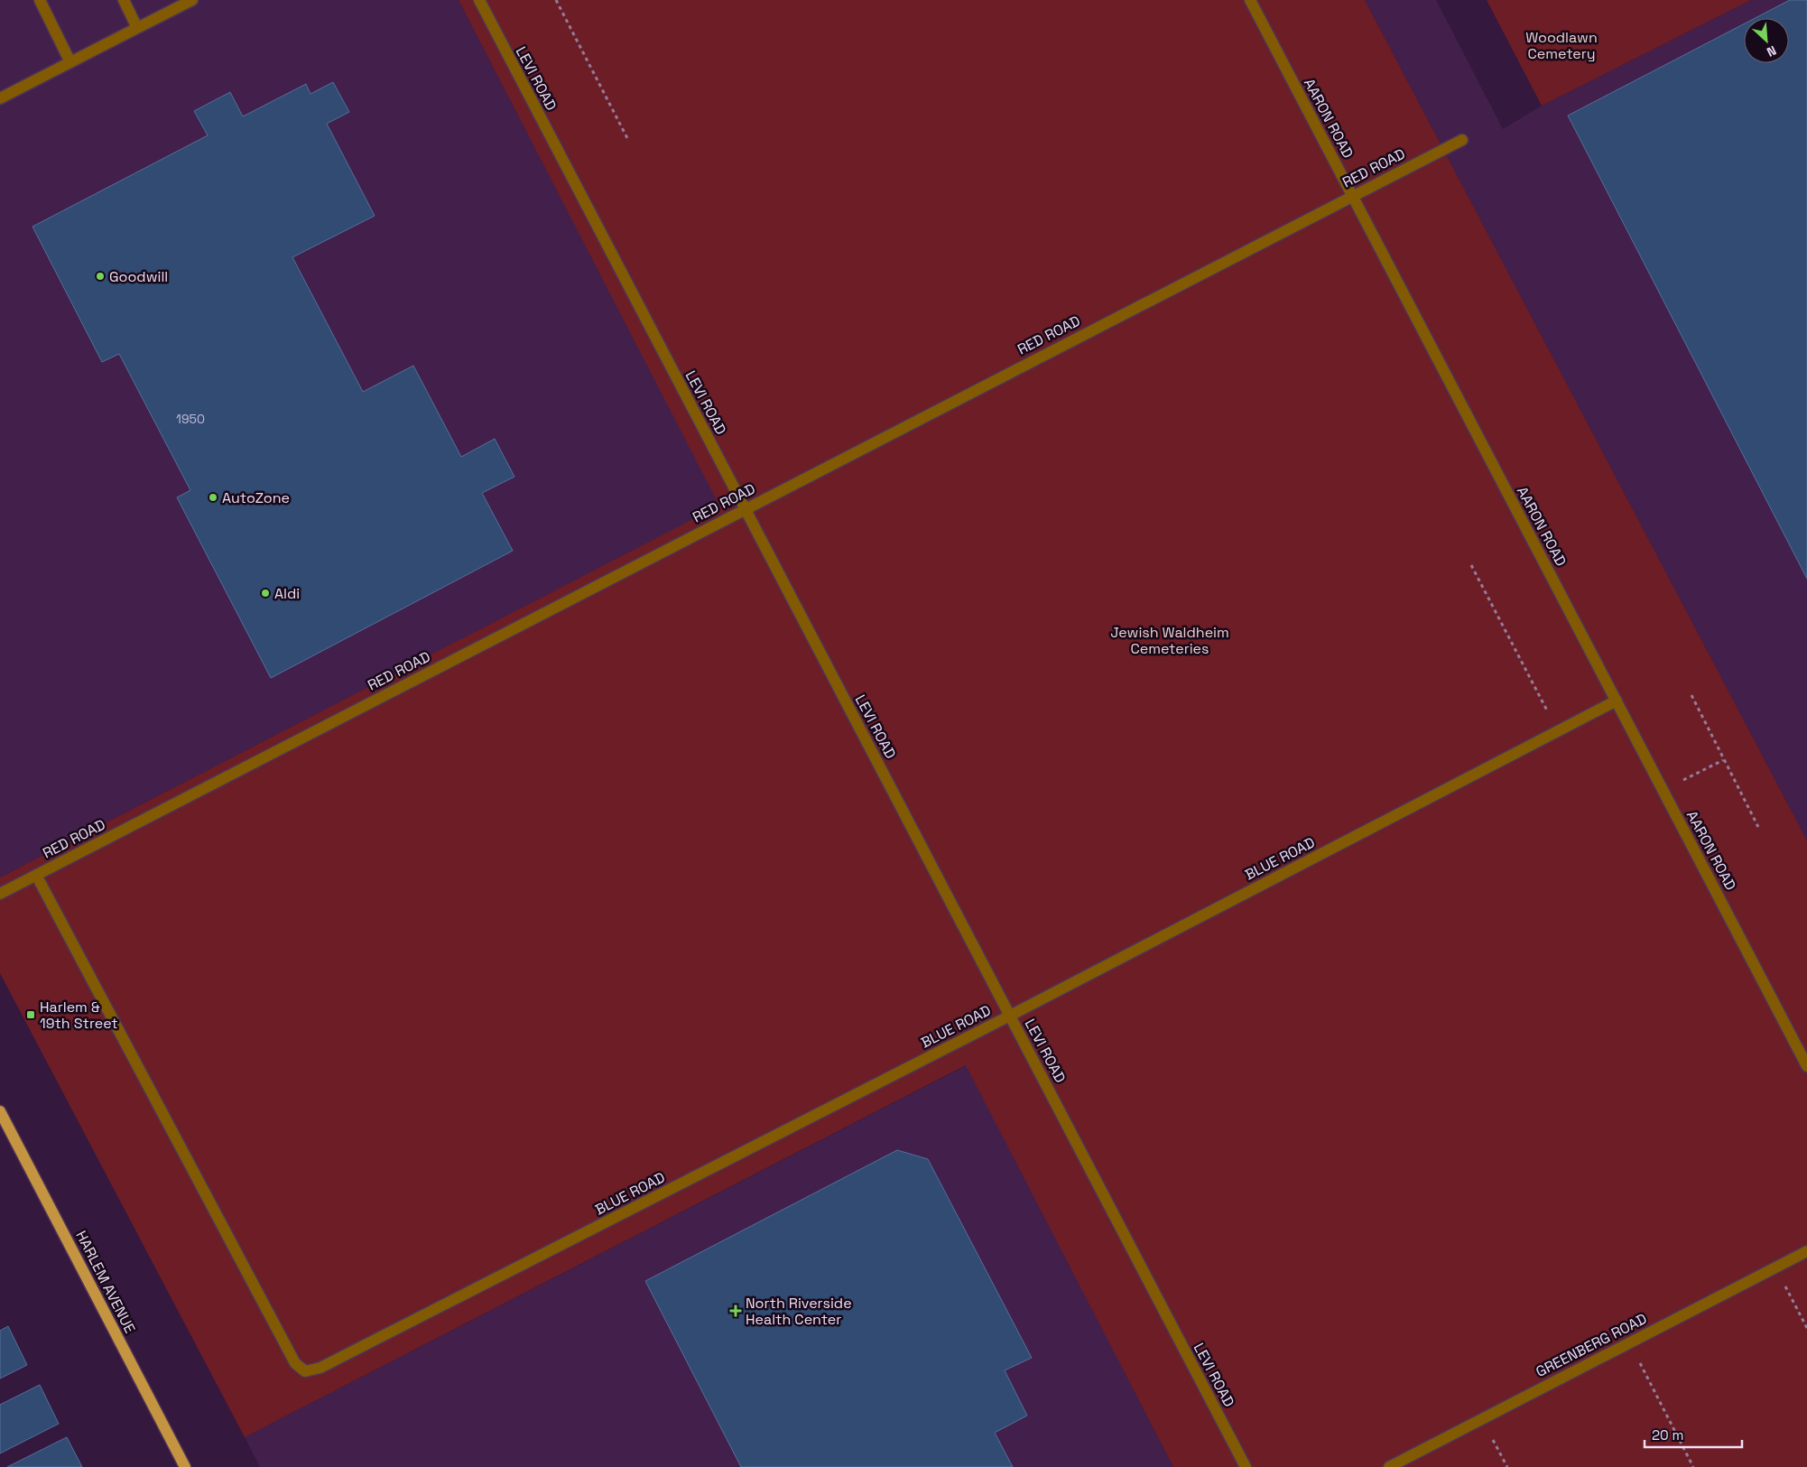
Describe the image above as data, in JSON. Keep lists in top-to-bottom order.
{
  "streets": {
    "main road": ["HARLEM AVENUE"],
    "lane": [
      "LEVI ROAD",
      "AARON ROAD",
      "RED ROAD",
      "BLUE ROAD",
      "GREENBERG ROAD"
    ]
  },
  "crossings": [
    ["LEVI ROAD", "RED ROAD"],
    ["LEVI ROAD", "BLUE ROAD"],
    ["AARON ROAD", "RED ROAD"],
    ["AARON ROAD", "BLUE ROAD"],
    ["RED ROAD", "BLUE ROAD"]
  ],
  "parks": ["Woodlawn Cemetery", "Jewish Waldheim Cemeteries"],
  "places": {
    "other": ["Goodwill", "AutoZone", "Aldi"],
    "transit": ["Harlem & 19th Street"],
    "health": ["North Riverside Health Center"]
  },
  "house_numbers": ["1950"],
  "scale_bar": "20 m",
  "north": "bottom right"
}
